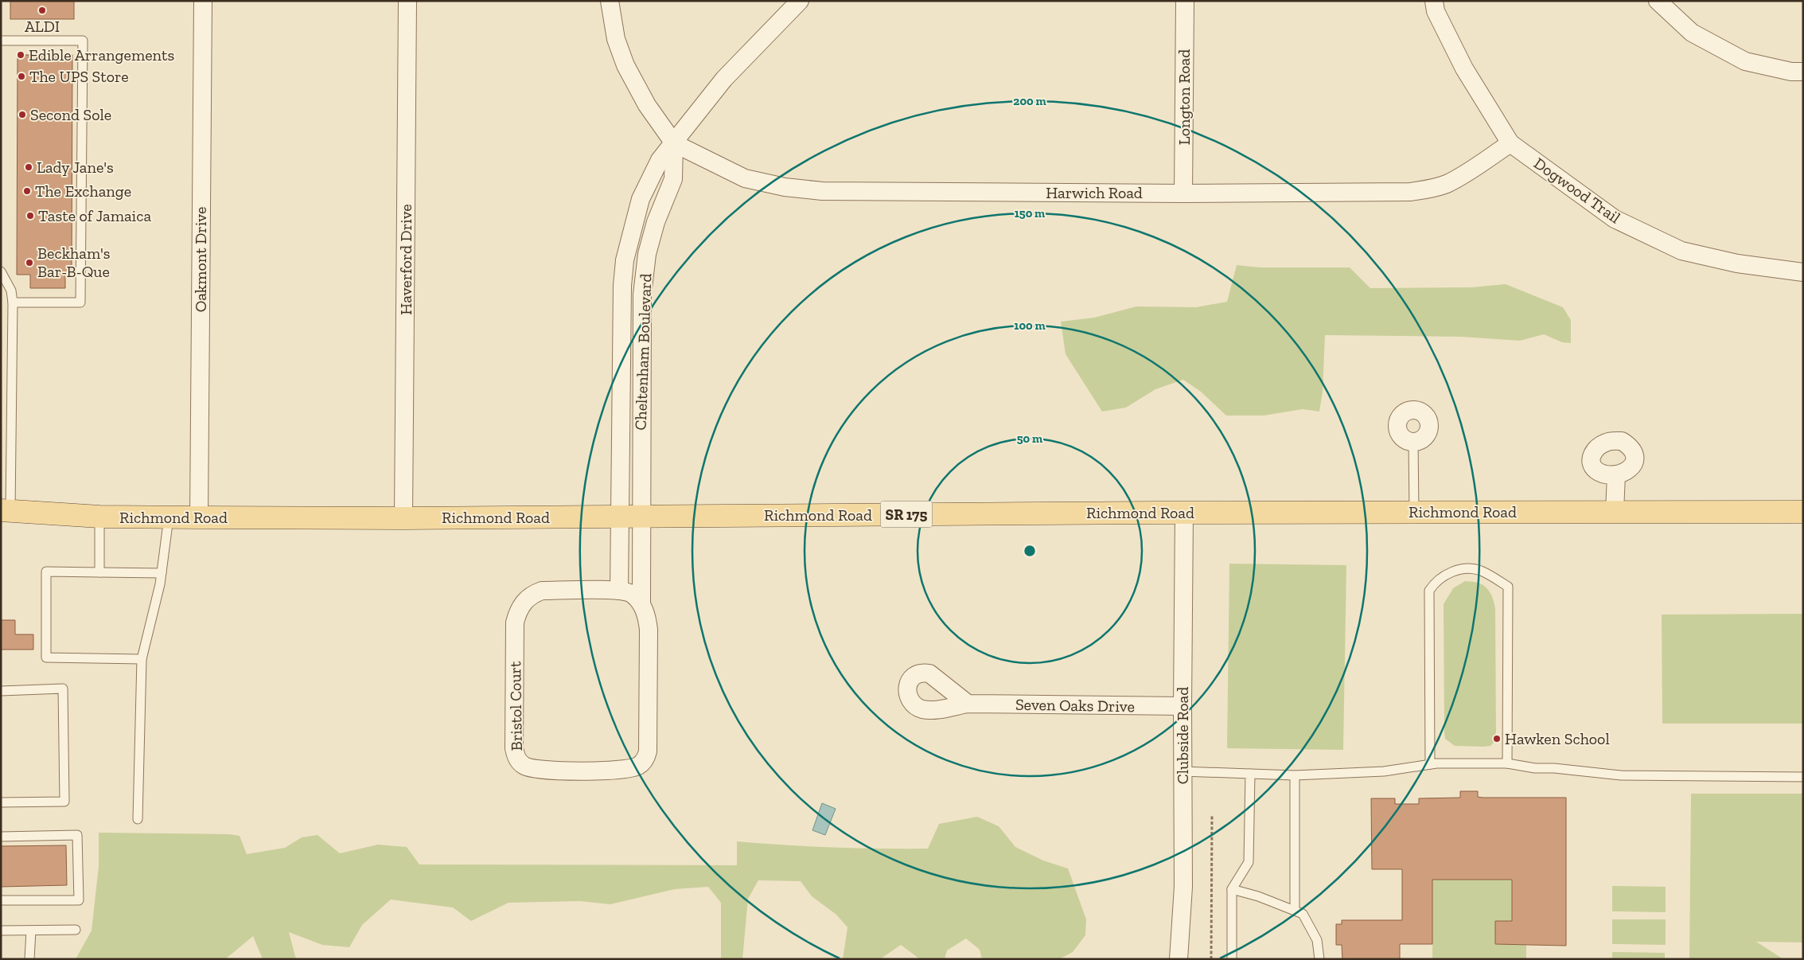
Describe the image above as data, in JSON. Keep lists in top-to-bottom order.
{
  "streets": {
    "main road": ["Richmond Road", "SR 175"],
    "street": [
      "Longton Road",
      "Dogwood Trail",
      "Harwich Road",
      "Oakmont Drive",
      "Haverford Drive",
      "Cheltenham Boulevard",
      "Seven Oaks Drive",
      "Bristol Court",
      "Clubside Road"
    ]
  },
  "crossings": [
    ["Longton Road", "Harwich Road"],
    ["Dogwood Trail", "Harwich Road"],
    ["Harwich Road", "Cheltenham Boulevard"],
    ["Oakmont Drive", "Richmond Road"],
    ["Haverford Drive", "Richmond Road"],
    ["Cheltenham Boulevard", "Richmond Road"],
    ["Richmond Road", "Clubside Road"],
    ["Seven Oaks Drive", "Clubside Road"]
  ],
  "places": [
    "ALDI",
    "Edible Arrangements",
    "The UPS Store",
    "Second Sole",
    "Lady Jane's",
    "The Exchange",
    "Taste of Jamaica",
    "Beckham's Bar-B-Que",
    "Hawken School"
  ],
  "rings": [
    "200 m",
    "150 m",
    "100 m",
    "50 m"
  ]
}
